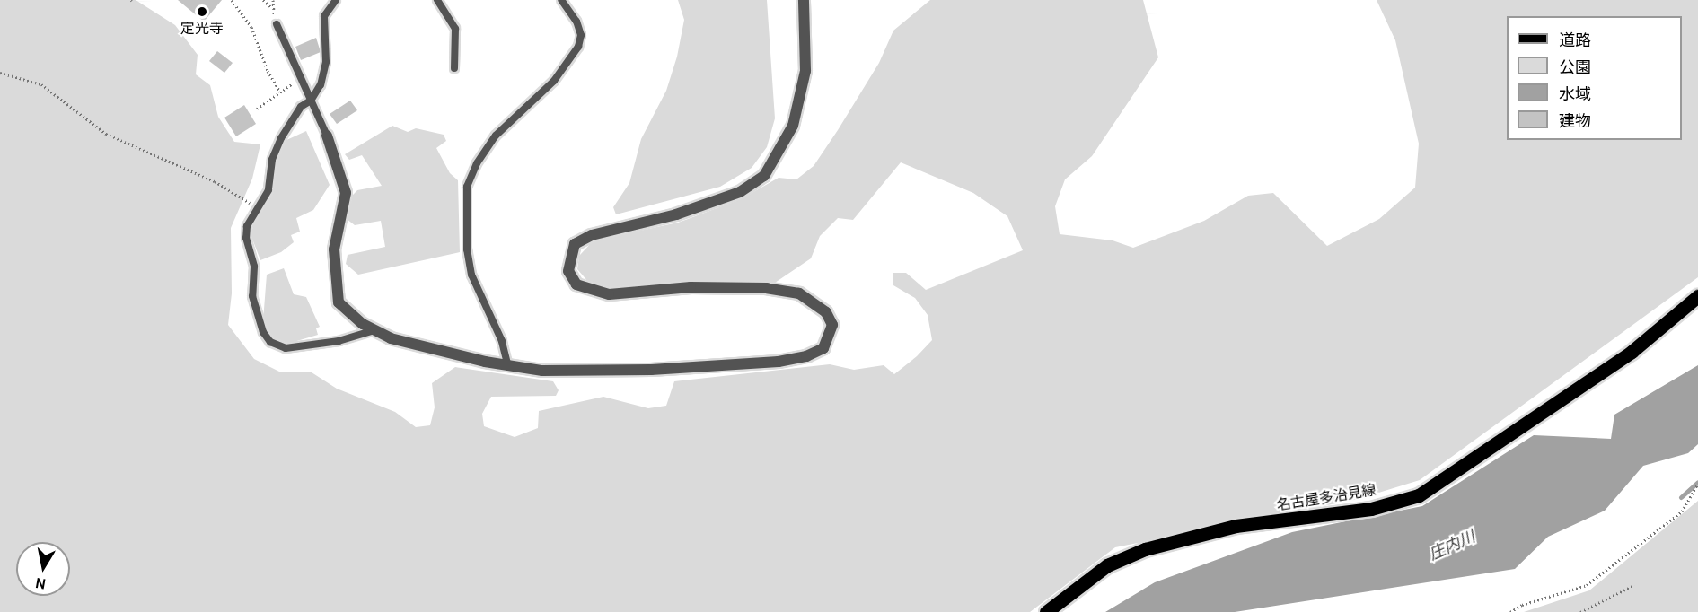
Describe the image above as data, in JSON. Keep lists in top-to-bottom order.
{
  "streets": {
    "main road": ["名古屋多治見線"]
  },
  "water": ["庄内川"],
  "places": ["定光寺"],
  "legend": [
    "道路",
    "公園",
    "水域",
    "建物"
  ],
  "north": "bottom"
}
